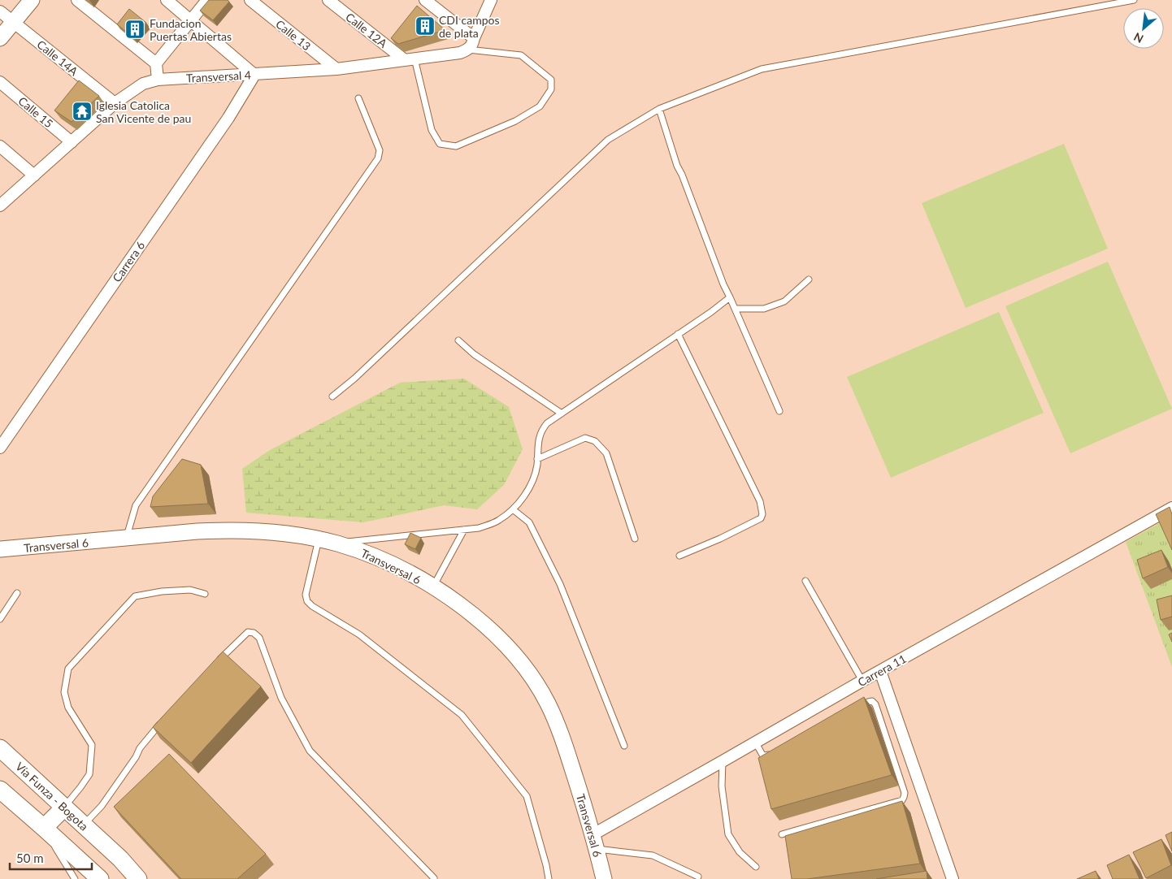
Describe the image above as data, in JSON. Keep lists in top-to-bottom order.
{
  "streets": {
    "main road": ["Vía Funza - Bogota"],
    "street": [
      "Calle 12A",
      "Calle 13",
      "Calle 14A",
      "Transversal 4",
      "Calle 15",
      "Carrera 6",
      "Transversal 6",
      "Carrera 11"
    ]
  },
  "crossings": [
    ["Calle 12A", "Transversal 4"],
    ["Calle 13", "Transversal 4"],
    ["Calle 14A", "Transversal 4"],
    ["Transversal 4", "Calle 15"],
    ["Transversal 4", "Carrera 6"],
    ["Transversal 6", "Carrera 11"]
  ],
  "places": {
    "building": ["CDI campos de plata", "Fundacion Puertas Abiertas"],
    "temple": ["Iglesia Catolica San Vicente de pau"]
  },
  "scale_bar": "50 m",
  "north": "bottom left"
}
